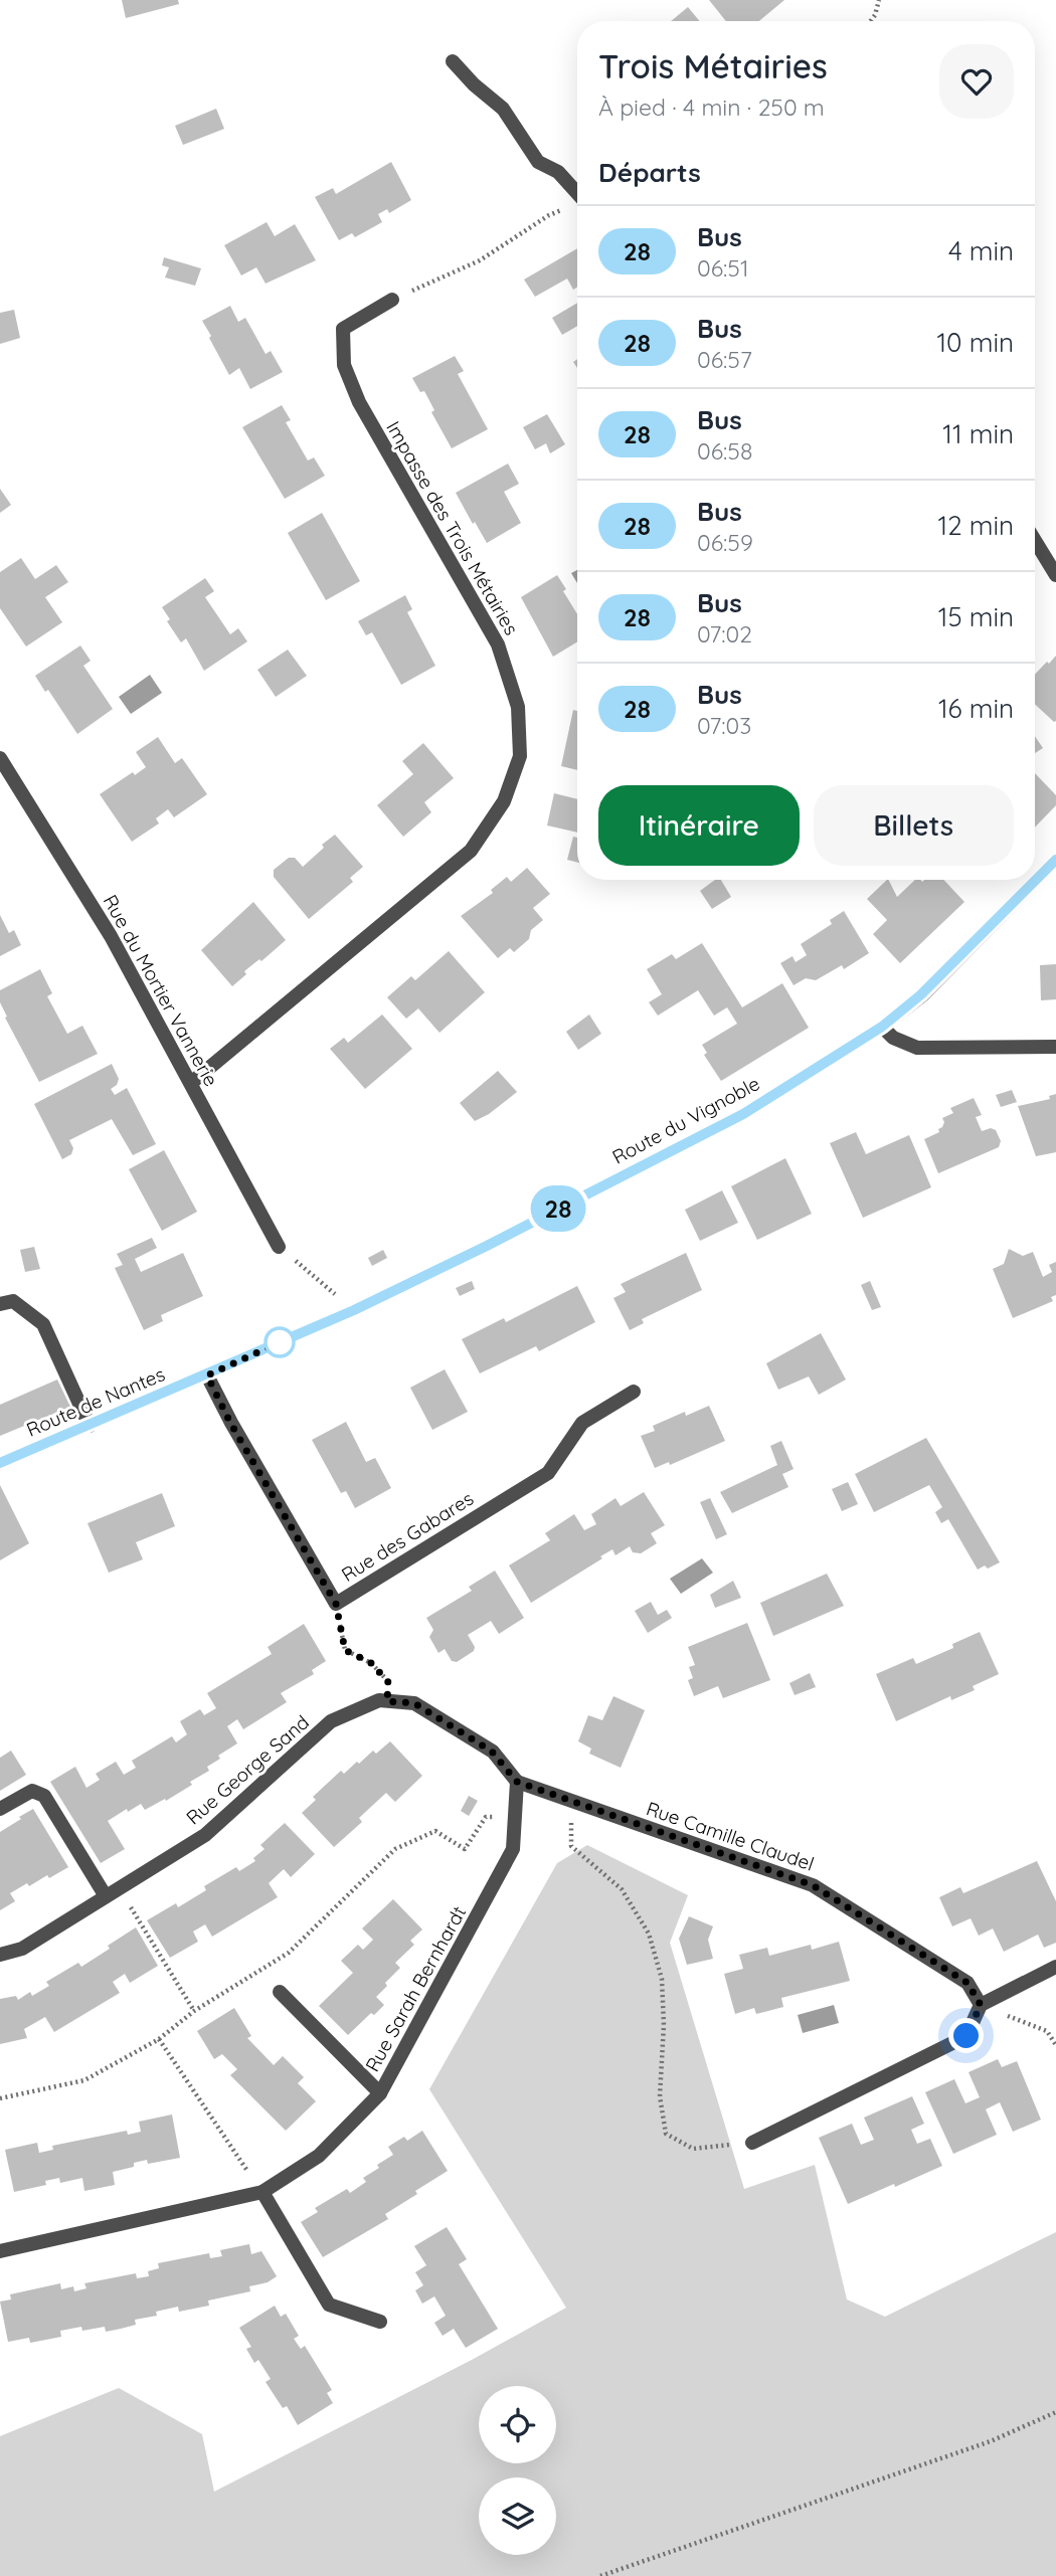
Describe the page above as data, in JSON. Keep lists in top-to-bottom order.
{
  "streets": {
    "street": [
      "Impasse des Trois Métairies",
      "Rue du Mortier Vannerie",
      "Route du Vignoble",
      "Route de Nantes",
      "Rue des Gabares",
      "Rue George Sand",
      "Rue Camille Claudel",
      "Rue Sarah Bernhardt"
    ]
  },
  "crossings": [
    ["Impasse des Trois Métairies", "Rue du Mortier Vannerie"],
    ["Route du Vignoble", "Route de Nantes"],
    ["Route du Vignoble", "Rue des Gabares"],
    ["Route de Nantes", "Rue des Gabares"],
    ["Rue George Sand", "Rue Camille Claudel"],
    ["Rue George Sand", "Rue Sarah Bernhardt"],
    ["Rue Camille Claudel", "Rue Sarah Bernhardt"]
  ],
  "lines": ["bus line 28"],
  "page": {
    "on_map": "28",
    "heading": [
      ["Trois Métairies", "À pied · 4 min · 250 m"],
      "Départs"
    ],
    "list": [
      {
        "mark": "28",
        "name": "Bus",
        "note": "06:51",
        "value": "4 min"
      },
      {
        "mark": "28",
        "name": "Bus",
        "note": "06:57",
        "value": "10 min"
      },
      {
        "mark": "28",
        "name": "Bus",
        "note": "06:58",
        "value": "11 min"
      },
      {
        "mark": "28",
        "name": "Bus",
        "note": "06:59",
        "value": "12 min"
      },
      {
        "mark": "28",
        "name": "Bus",
        "note": "07:02",
        "value": "15 min"
      },
      {
        "mark": "28",
        "name": "Bus",
        "note": "07:03",
        "value": "16 min"
      }
    ],
    "buttons": ["Itinéraire", "Billets"]
  }
}
